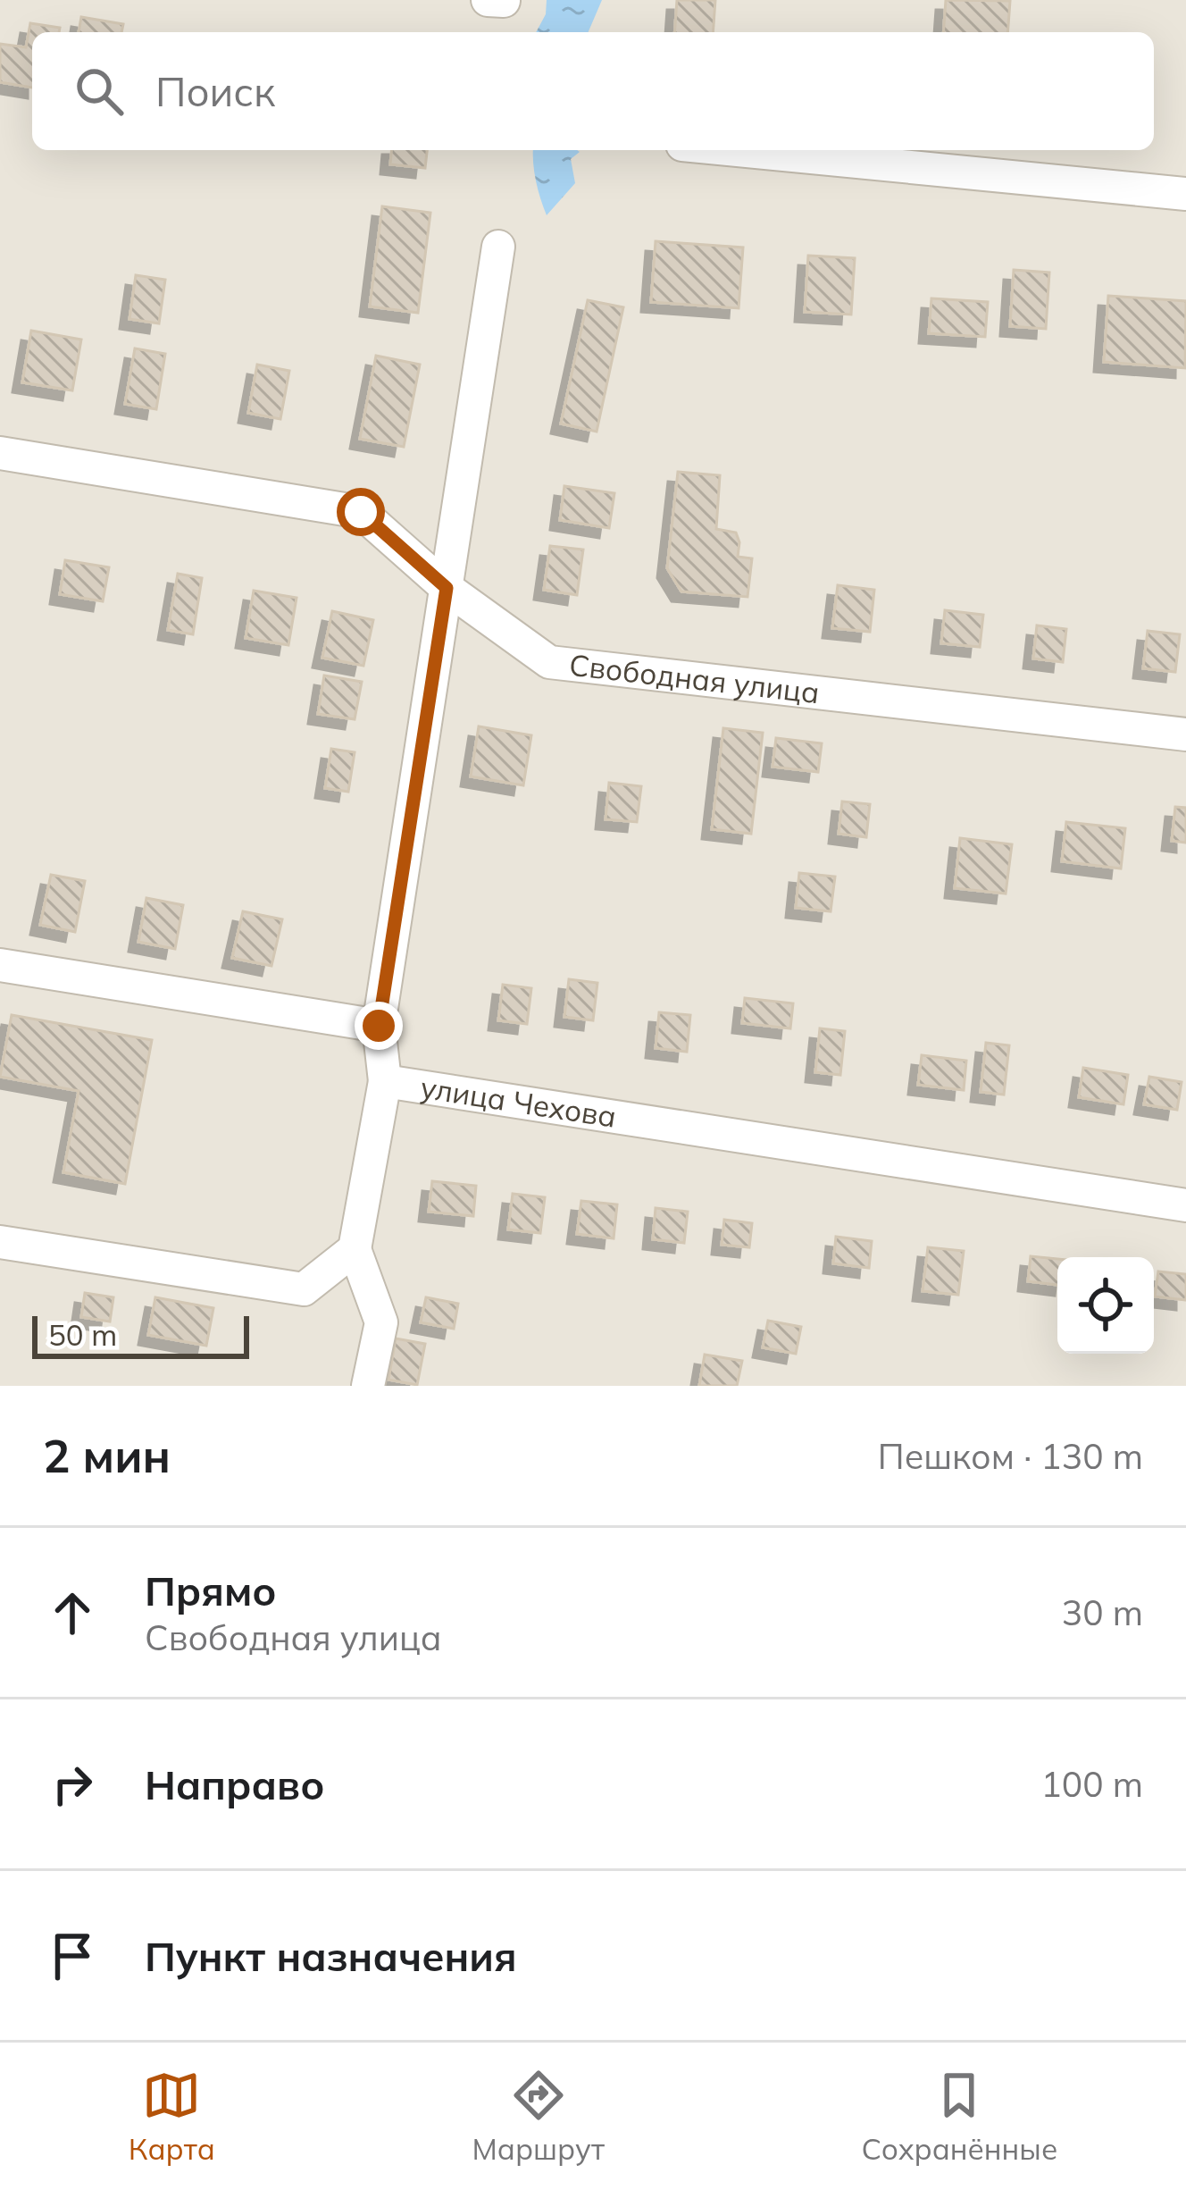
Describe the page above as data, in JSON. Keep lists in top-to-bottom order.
{
  "streets": {
    "street": ["Свободная улица", "улица Чехова"]
  },
  "scale_bar": "50 m",
  "page": {
    "search": "Поиск",
    "scale": "50 m",
    "heading": ["2 мин", "Пешком · 130 m"],
    "list": [
      ["Прямо", "Свободная улица", "30 m"],
      ["Направо", "100 m"],
      "Пункт назначения"
    ],
    "nav": ["Карта", "Маршрут", "Сохранённые"]
  }
}
